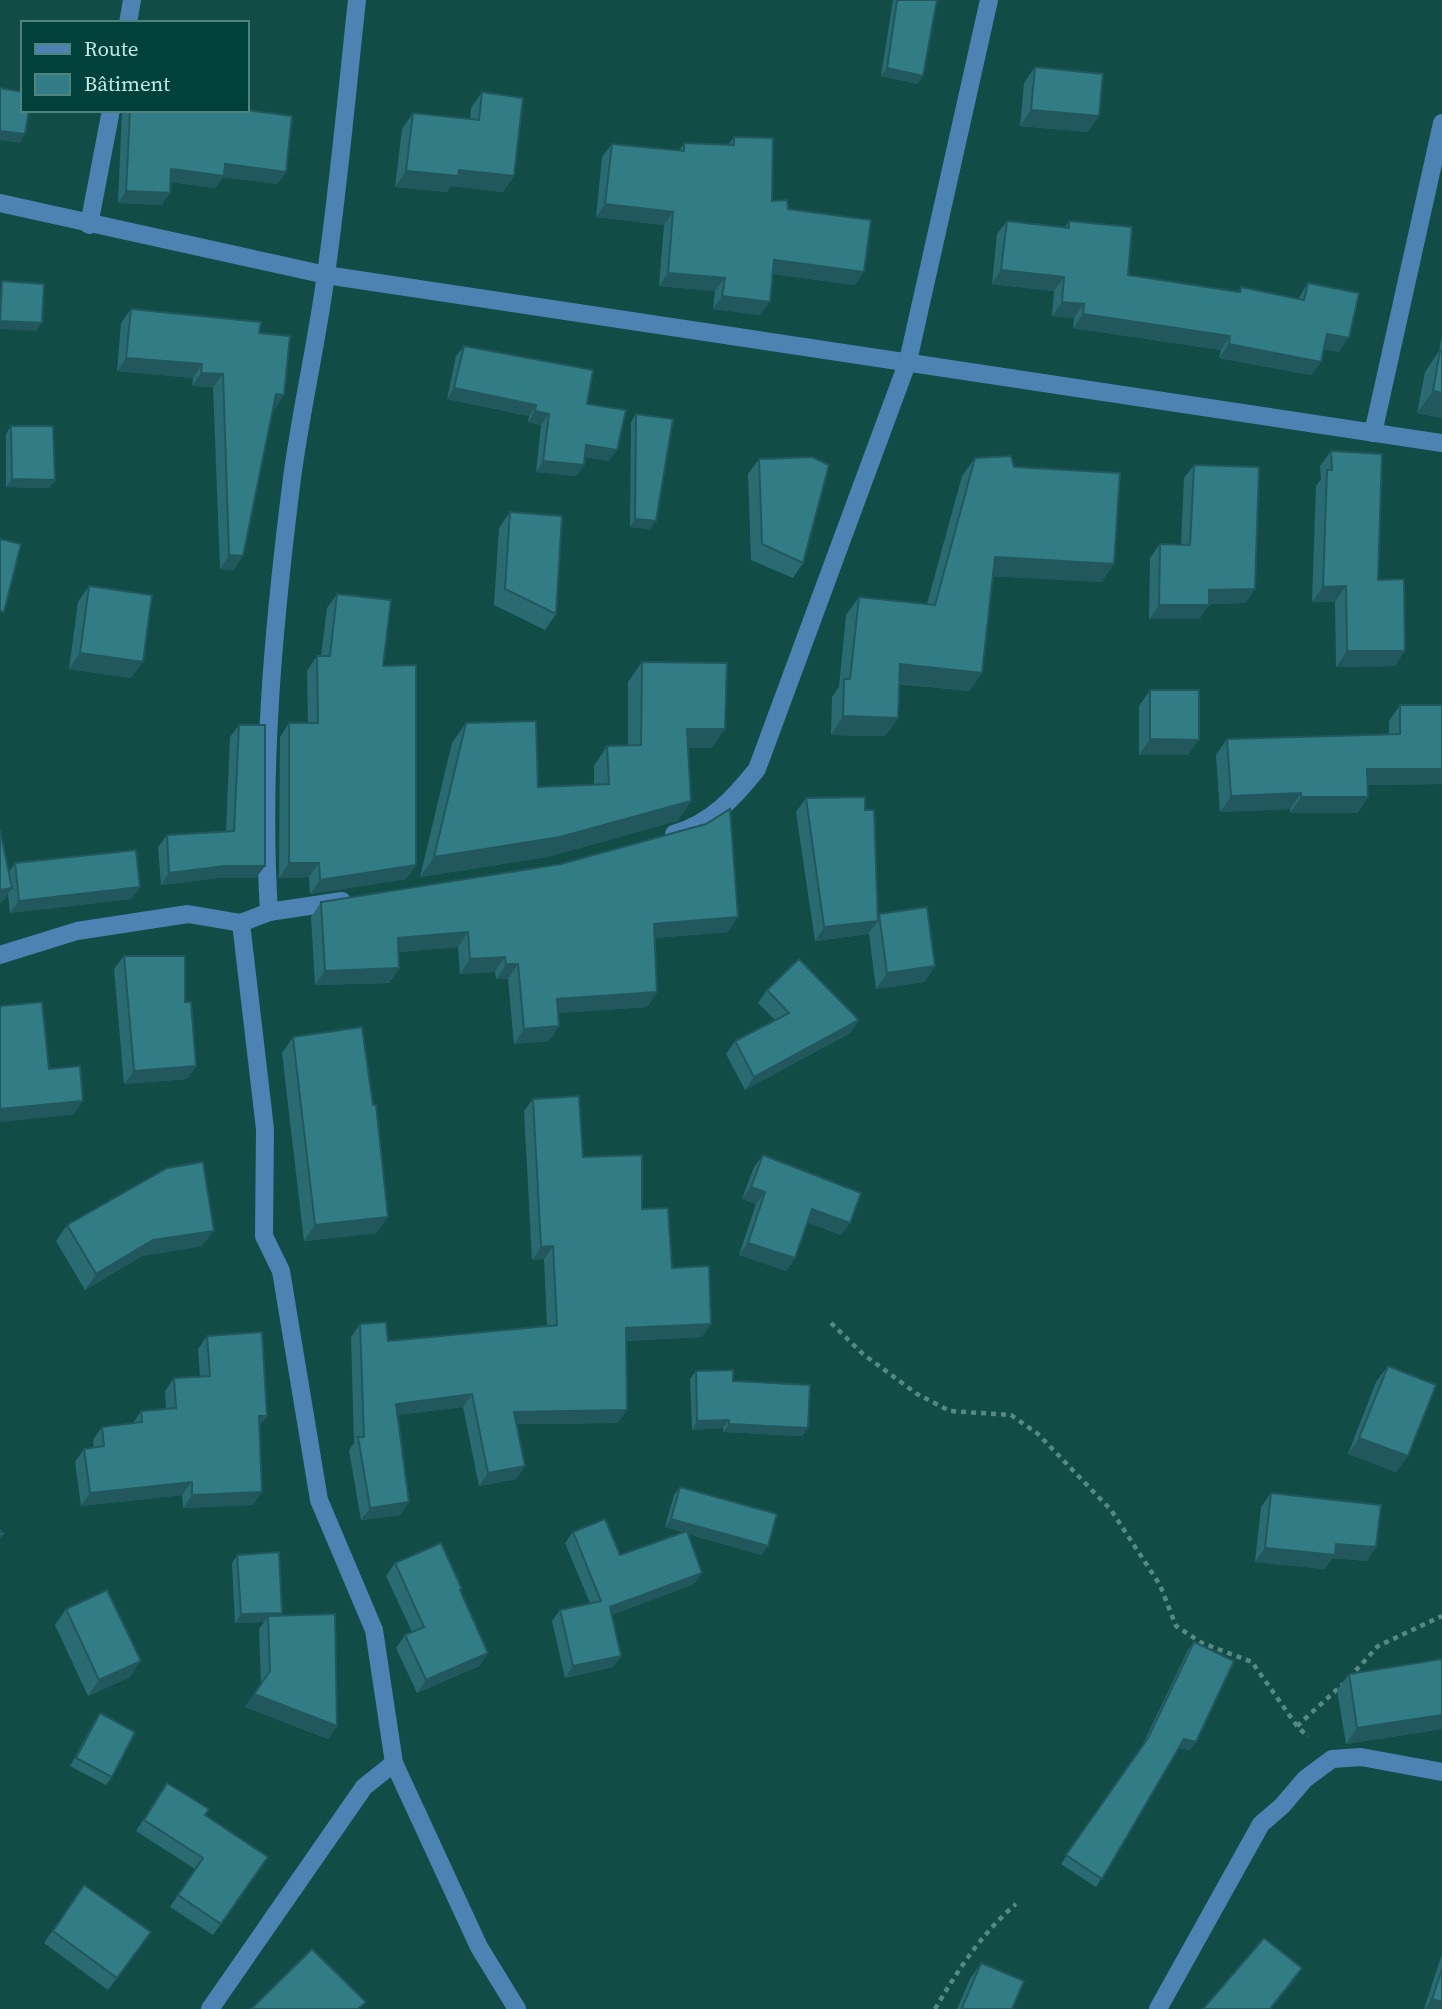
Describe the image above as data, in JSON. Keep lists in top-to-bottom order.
{
  "legend": ["Route", "Bâtiment"]
}
